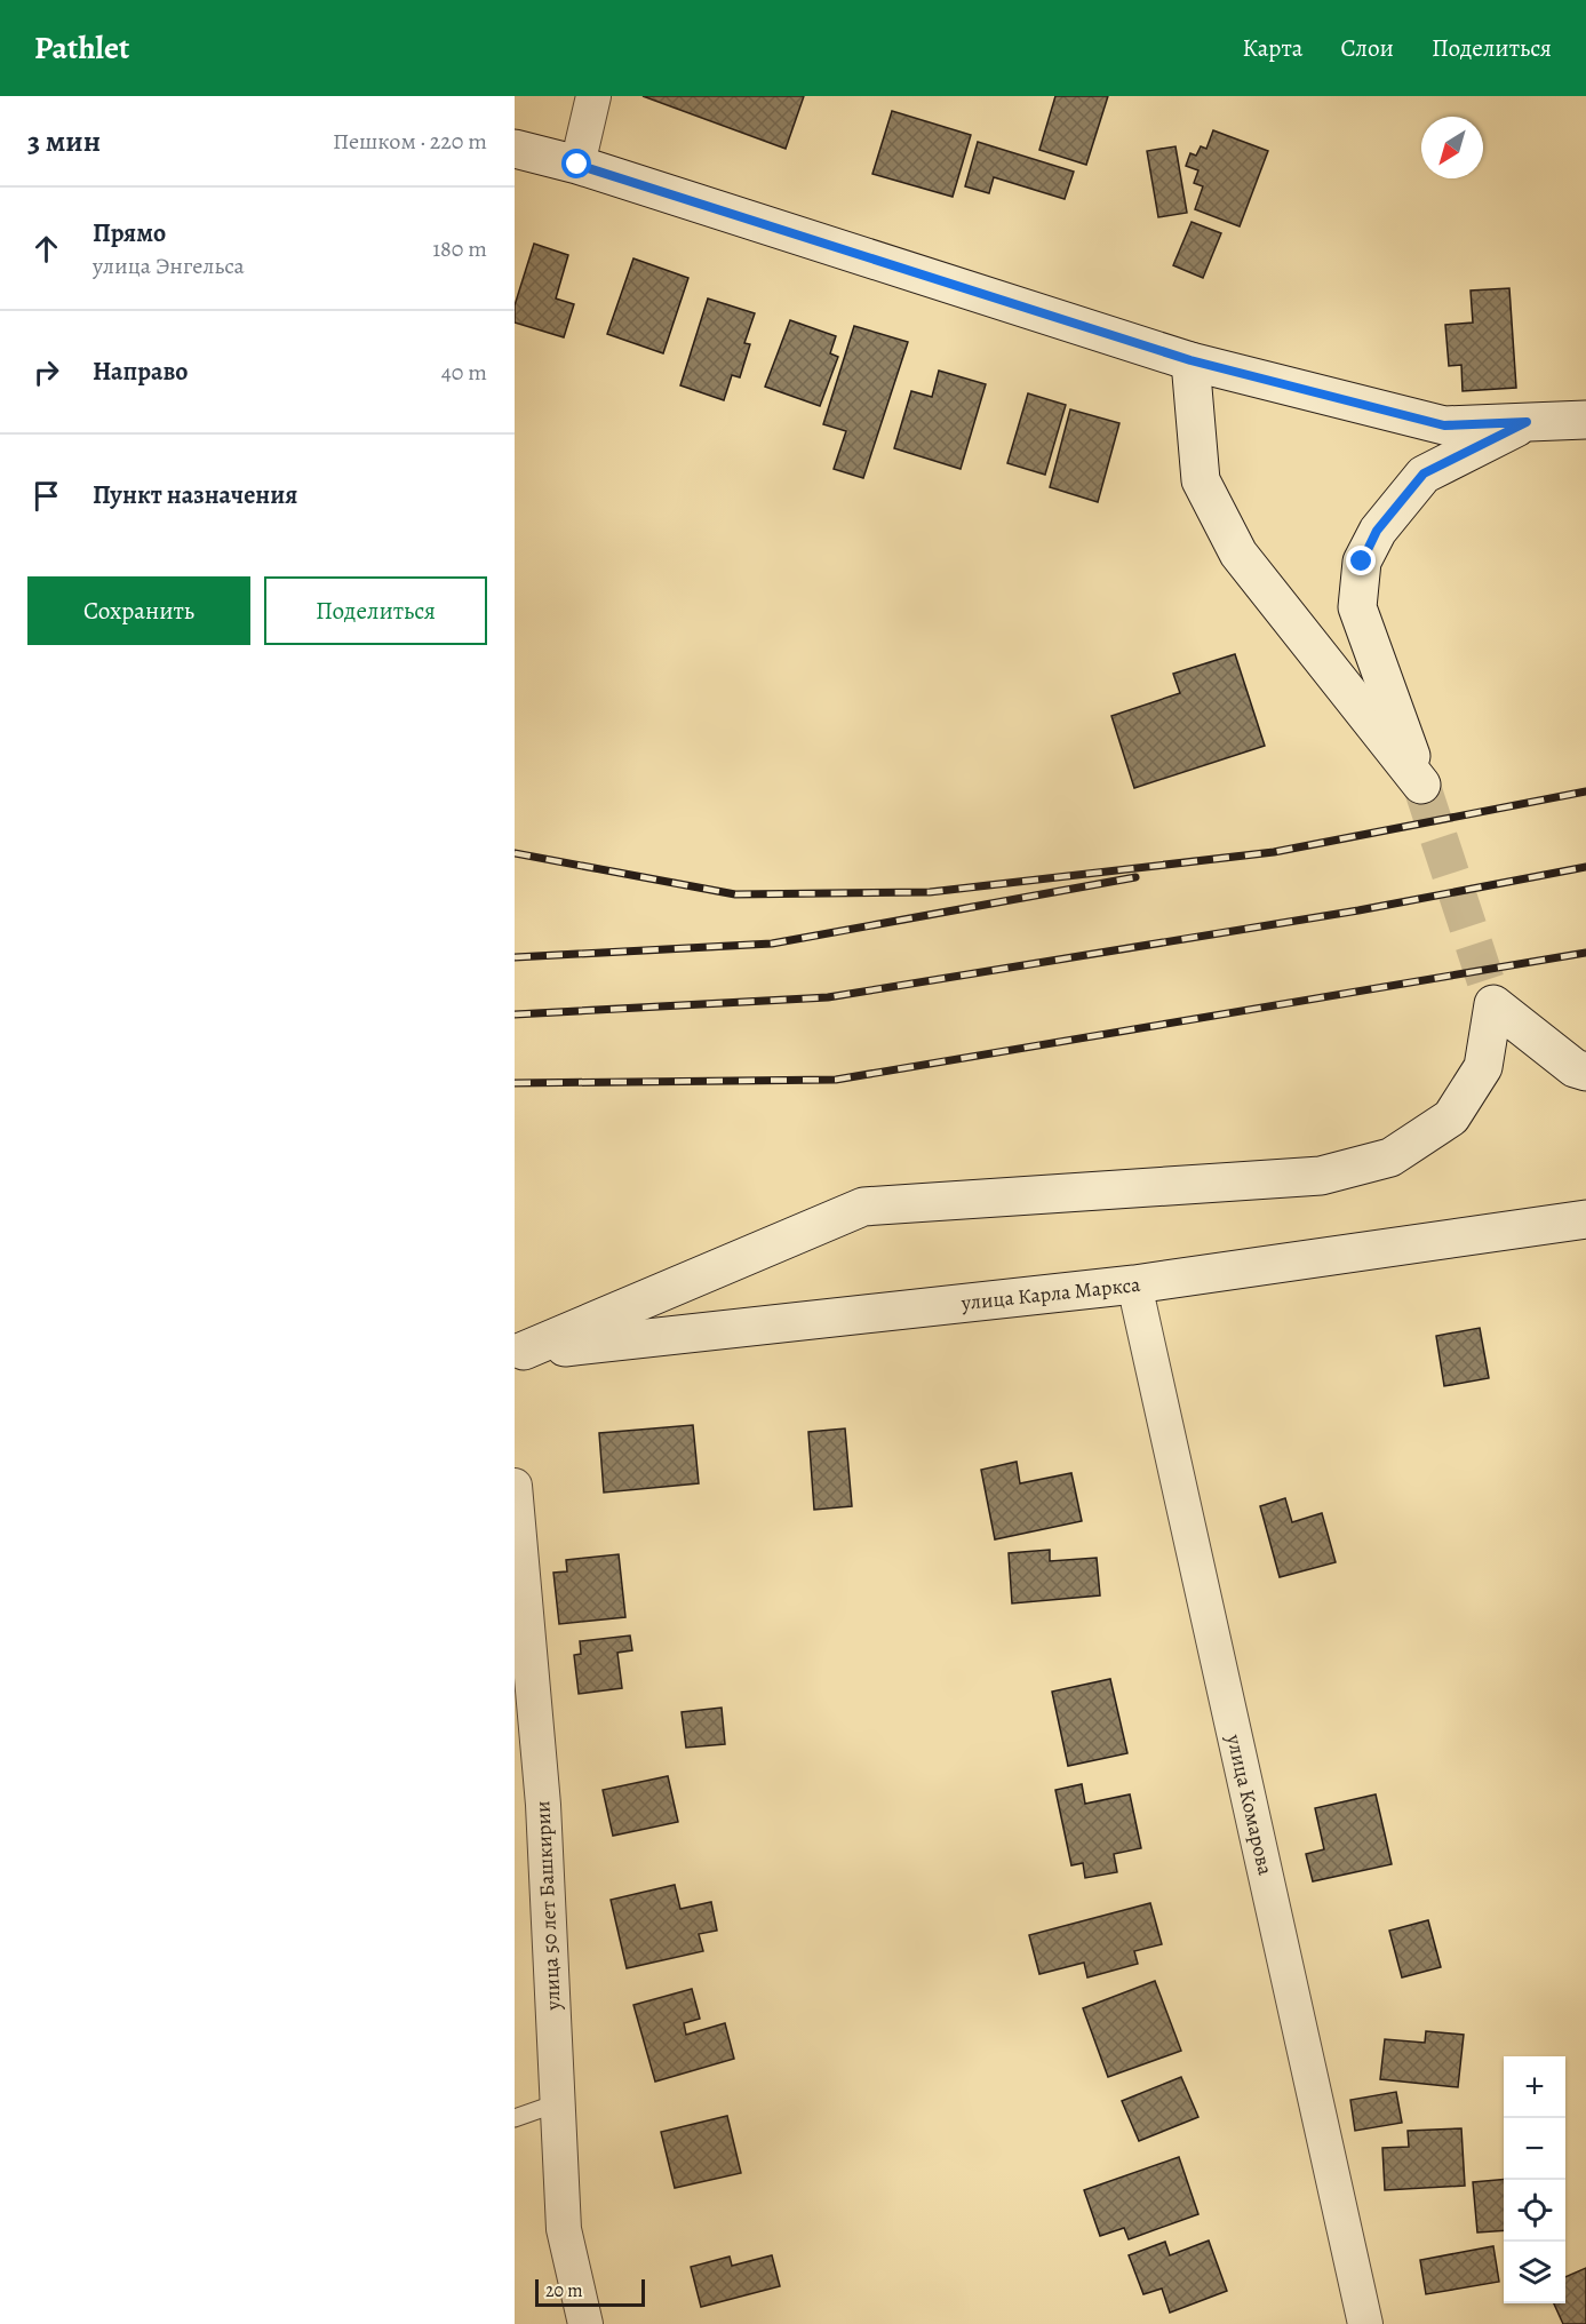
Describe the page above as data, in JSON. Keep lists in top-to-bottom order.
{
  "streets": {
    "street": ["улица Карла Маркса", "улица Комарова", "улица 50 лет Башкирии"]
  },
  "crossings": [
    ["улица Карла Маркса", "улица Комарова"]
  ],
  "scale_bar": "20 m",
  "north": "bottom left",
  "page": {
    "header": "Pathlet",
    "nav": ["Карта", "Слои", "Поделиться"],
    "heading": ["3 мин", "Пешком · 220 m"],
    "list": [
      ["Прямо", "улица Энгельса", "180 m"],
      ["Направо", "40 m"],
      "Пункт назначения"
    ],
    "buttons": ["Сохранить", "Поделиться"],
    "map_buttons": ["+", "−"],
    "scale": "20 m"
  }
}
